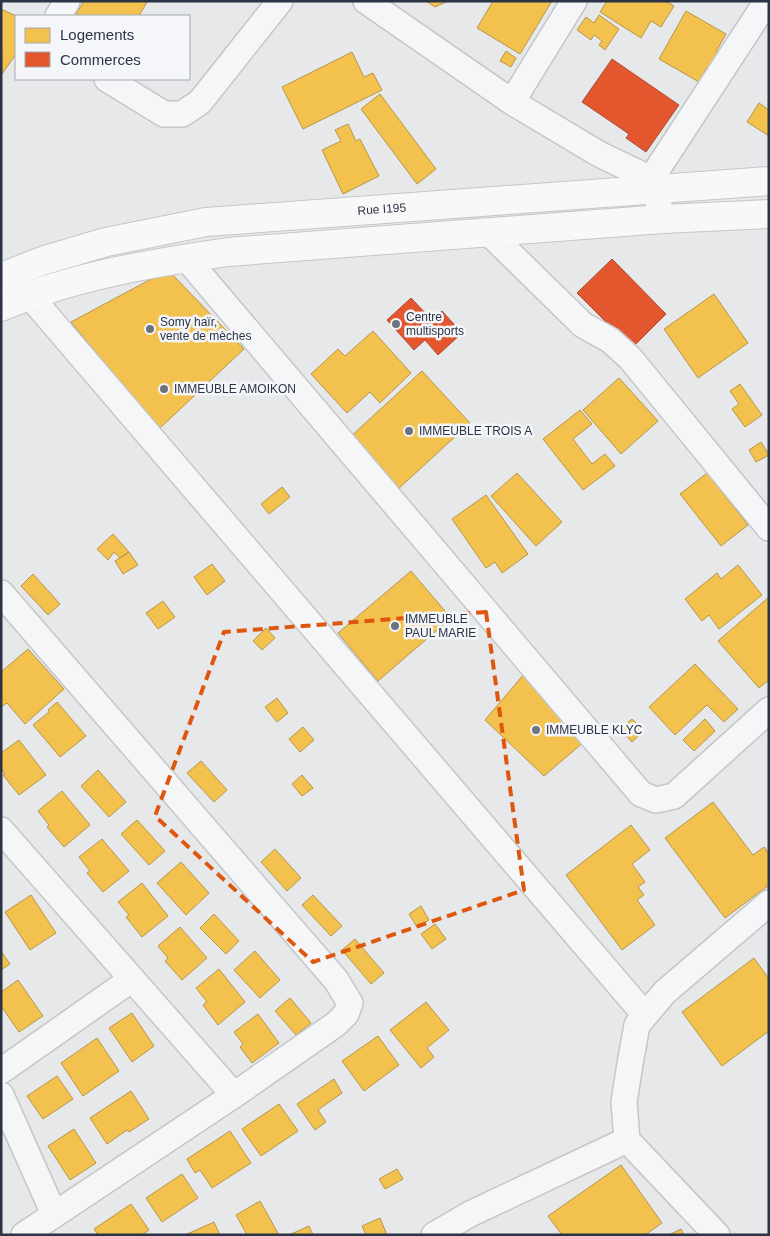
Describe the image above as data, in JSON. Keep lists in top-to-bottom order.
{
  "streets": {
    "main road": ["Rue I195"]
  },
  "places": [
    "Centre multisports",
    "Somy haïr, vente de mèches",
    "IMMEUBLE AMOIKON",
    "IMMEUBLE TROIS A",
    "IMMEUBLE PAUL MARIE",
    "IMMEUBLE KLYC"
  ],
  "legend": ["Logements", "Commerces"]
}
